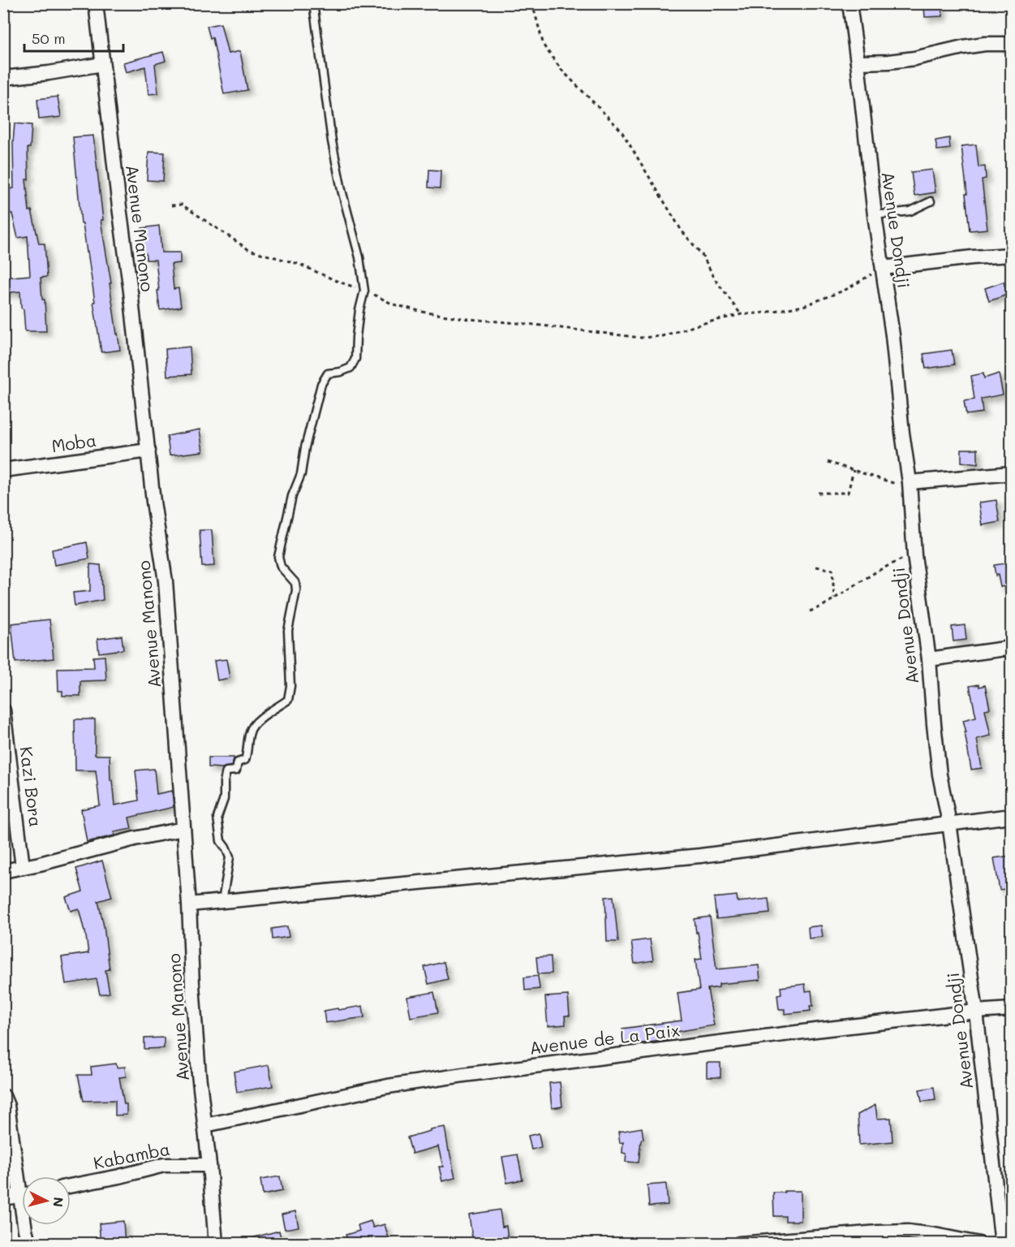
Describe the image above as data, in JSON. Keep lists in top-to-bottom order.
{
  "streets": {
    "street": [
      "Avenue Manono",
      "Avenue Dondji",
      "Moba",
      "Kazi Bora",
      "Avenue de La Paix",
      "Kabamba"
    ]
  },
  "crossings": [
    ["Avenue Manono", "Moba"],
    ["Avenue Manono", "Avenue de La Paix"],
    ["Avenue Manono", "Kabamba"],
    ["Avenue Dondji", "Avenue de La Paix"]
  ],
  "scale_bar": "50 m",
  "north": "right"
}
